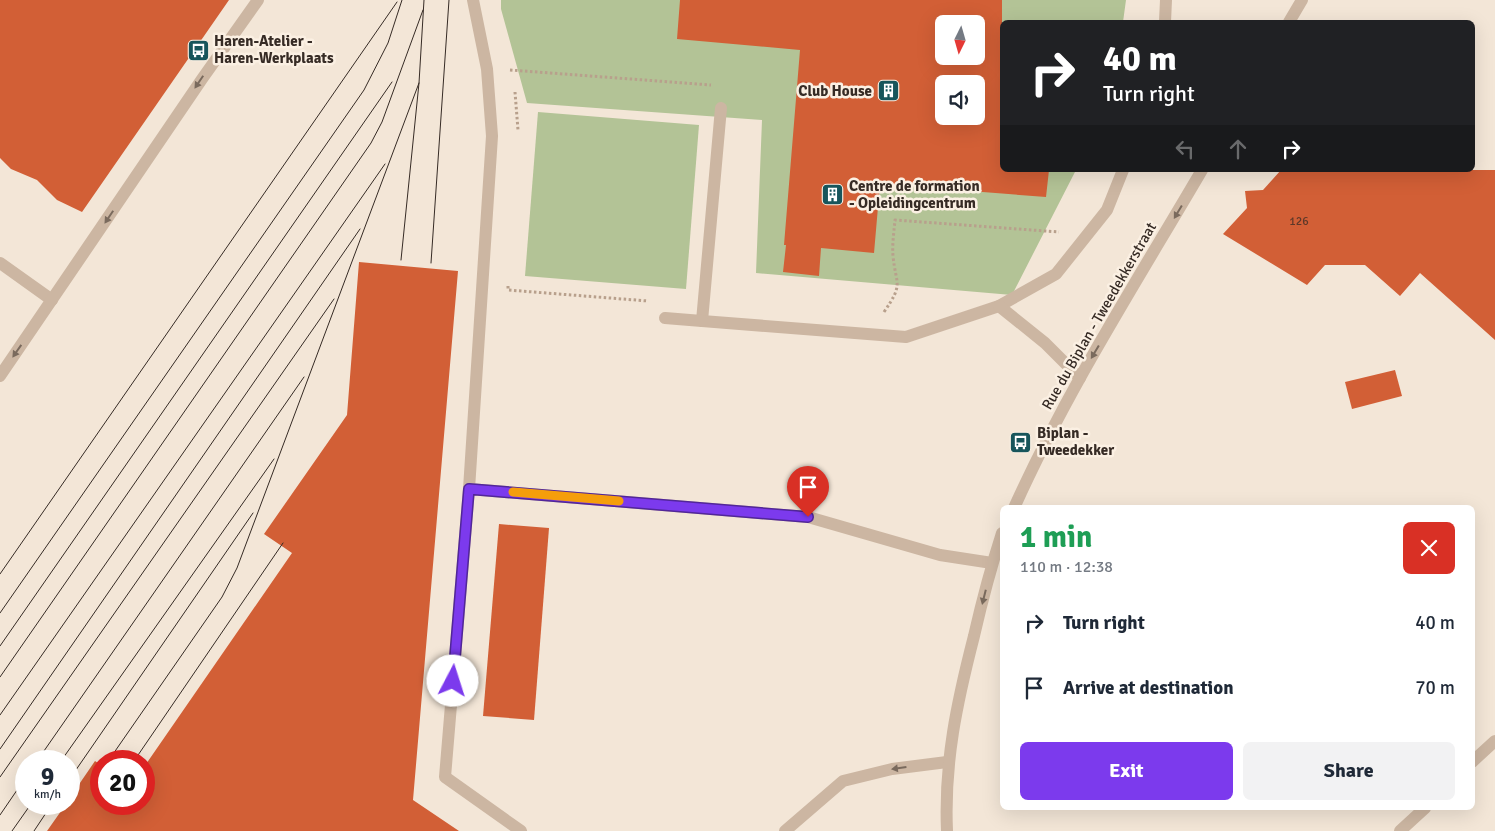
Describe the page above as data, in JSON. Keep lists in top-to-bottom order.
{
  "streets": {
    "street": ["Rue du Biplan - Tweedekkerstraat"]
  },
  "places": {
    "bus stop": ["Haren-Atelier - Haren-Werkplaats", "Biplan - Tweedekker"],
    "building": ["Club House", "Centre de formation - Opleidingcentrum"]
  },
  "house_numbers": ["126"],
  "north": "bottom",
  "page": {
    "turn": ["40 m", "Turn right"],
    "heading": ["1 min", "110 m · 12:38"],
    "list": [
      {
        "name": "Turn right",
        "value": "40 m"
      },
      {
        "name": "Arrive at destination",
        "value": "70 m"
      }
    ],
    "buttons": ["Exit", "Share"],
    "speed": "9 km/h",
    "limit": "20"
  }
}
